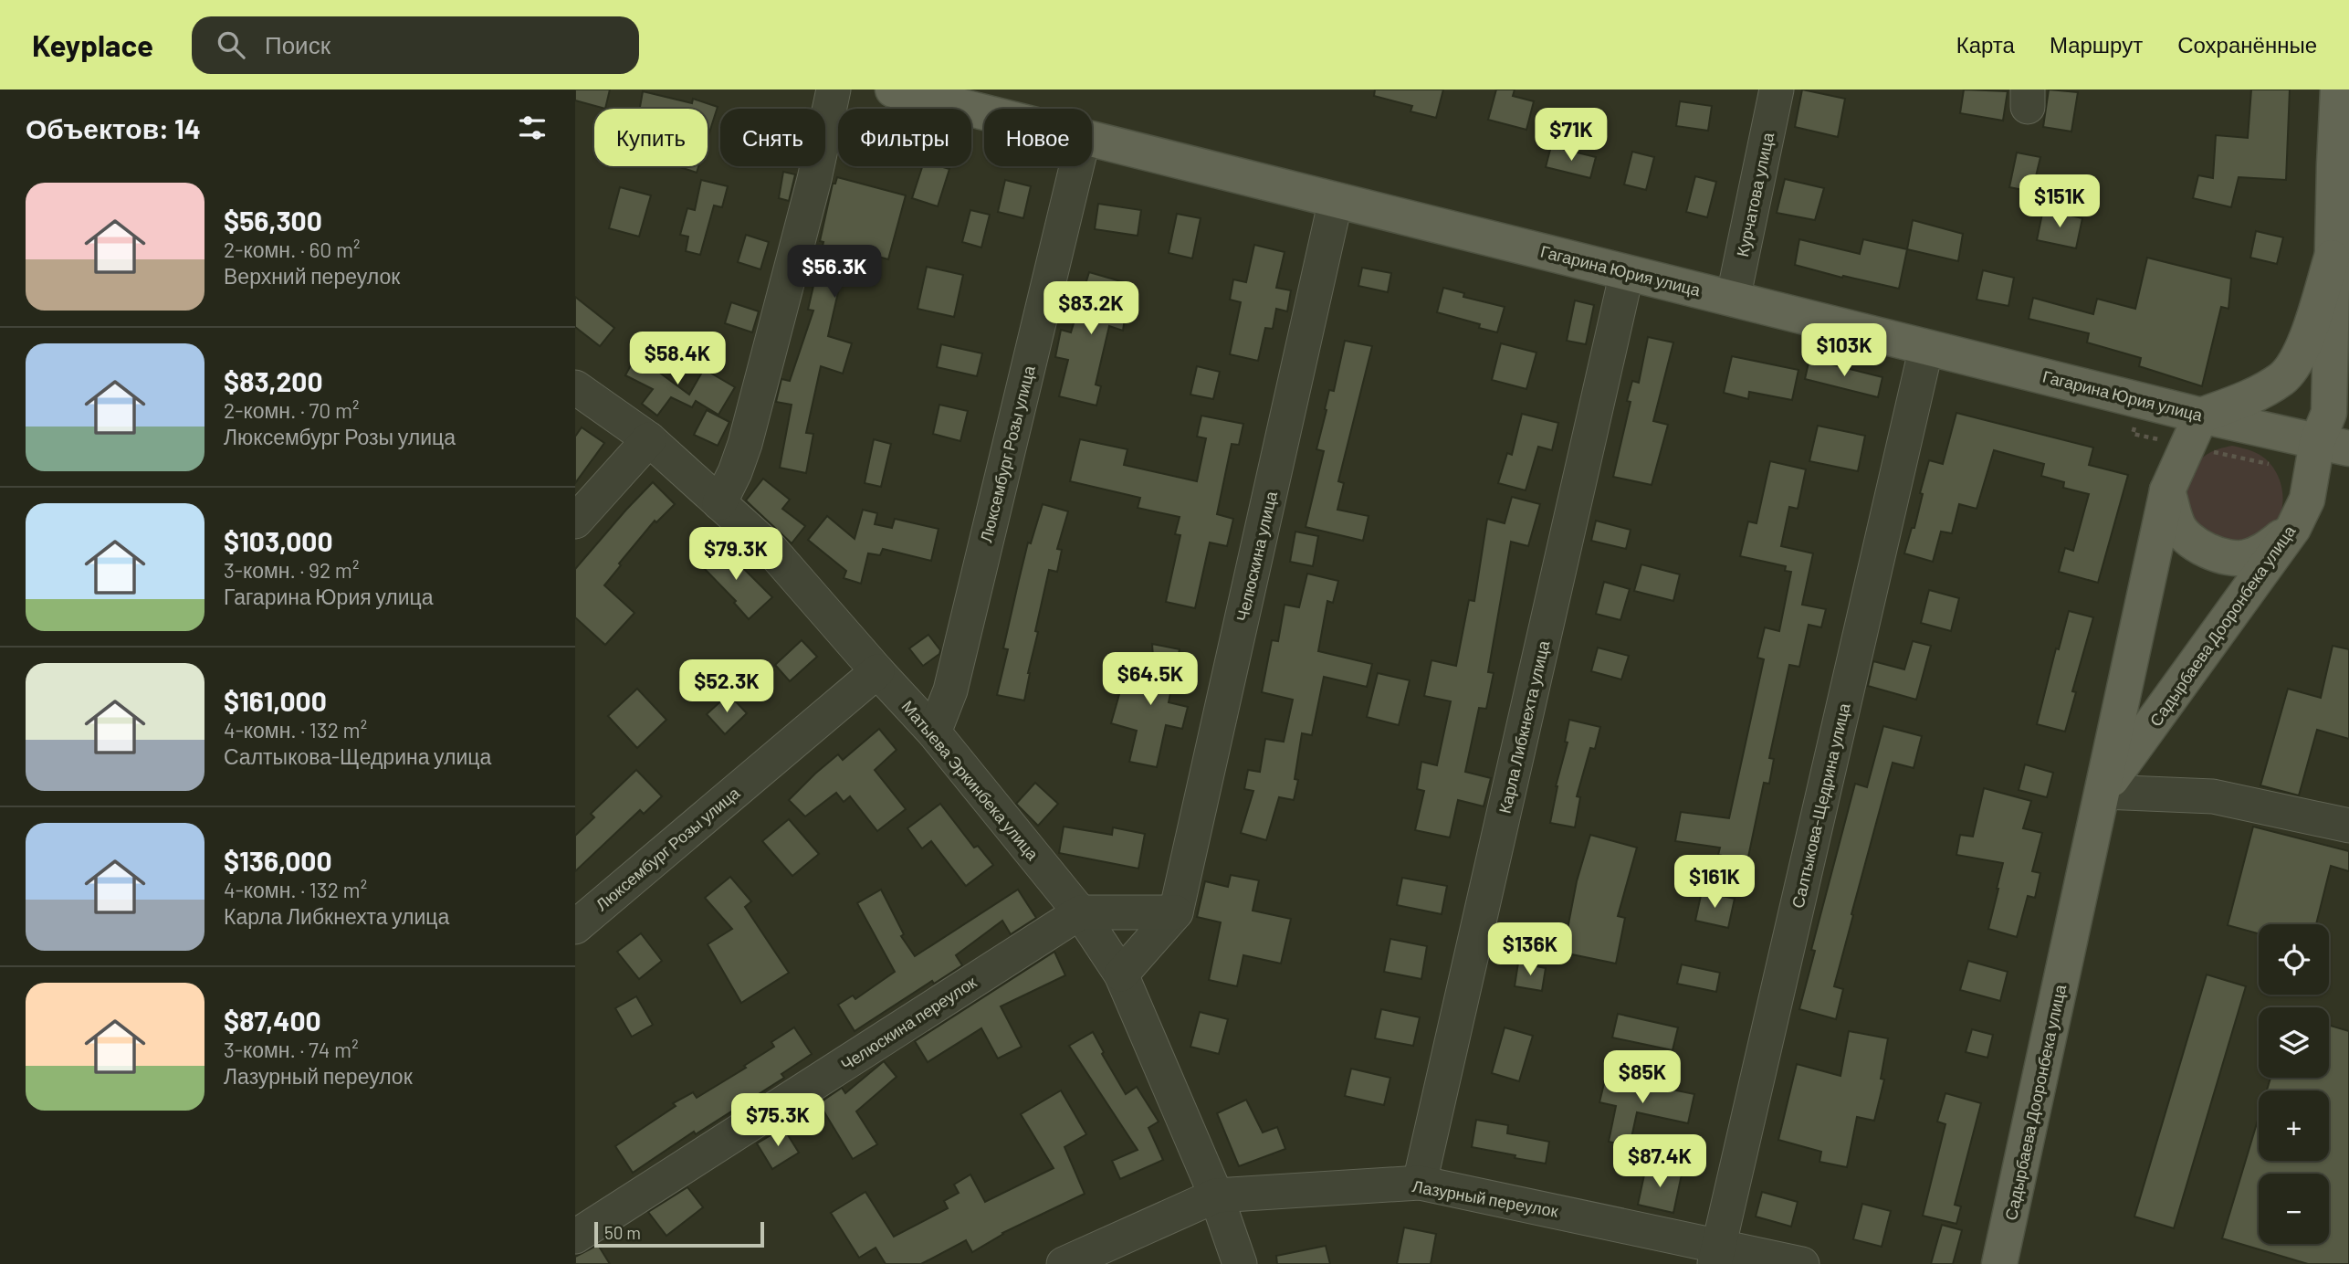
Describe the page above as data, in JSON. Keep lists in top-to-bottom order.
{
  "streets": {
    "main road": ["Гагарина Юрия улица", "Садырбаева Дооронбека улица"],
    "street": [
      "Курчатова улица",
      "Люксембург Розы улица",
      "Челюскина улица",
      "Карла Либкнехта улица",
      "Матыева Эркинбека улица",
      "Салтыкова-Щедрина улица",
      "Челюскина переулок",
      "Лазурный переулок"
    ]
  },
  "crossings": [
    ["Курчатова улица", "Гагарина Юрия улица"],
    ["Гагарина Юрия улица", "Челюскина улица"],
    ["Гагарина Юрия улица", "Садырбаева Дооронбека улица"],
    ["Гагарина Юрия улица", "Карла Либкнехта улица"],
    ["Гагарина Юрия улица", "Салтыкова-Щедрина улица"],
    ["Люксембург Розы улица", "Матыева Эркинбека улица"],
    ["Челюскина улица", "Матыева Эркинбека улица"],
    ["Карла Либкнехта улица", "Лазурный переулок"],
    ["Матыева Эркинбека улица", "Челюскина переулок"],
    ["Матыева Эркинбека улица", "Лазурный переулок"],
    ["Салтыкова-Щедрина улица", "Лазурный переулок"]
  ],
  "scale_bar": "50 m",
  "page": {
    "header": "Keyplace",
    "search": "Поиск",
    "nav": ["Карта", "Маршрут", "Сохранённые"],
    "heading": "Объектов: 14",
    "price": [
      "$71K",
      "$151K",
      "$56.3K",
      "$83.2K",
      "$103K",
      "$58.4K",
      "$79.3K",
      "$64.5K",
      "$52.3K",
      "$161K",
      "$136K",
      "$85K",
      "$75.3K",
      "$87.4K"
    ],
    "chip": [
      "Купить",
      "Снять",
      "Фильтры",
      "Новое"
    ],
    "list": [
      {
        "name": "$56,300",
        "note": "2-комн. · 60 m² · Верхний переулок"
      },
      {
        "name": "$83,200",
        "note": "2-комн. · 70 m² · Люксембург Розы улица"
      },
      {
        "name": "$103,000",
        "note": "3-комн. · 92 m² · Гагарина Юрия улица"
      },
      {
        "name": "$161,000",
        "note": "4-комн. · 132 m² · Салтыкова-Щедрина улица"
      },
      {
        "name": "$136,000",
        "note": "4-комн. · 132 m² · Карла Либкнехта улица"
      },
      {
        "name": "$87,400",
        "note": "3-комн. · 74 m² · Лазурный переулок"
      }
    ],
    "map_buttons": ["+", "−"],
    "scale": "50 m"
  }
}
